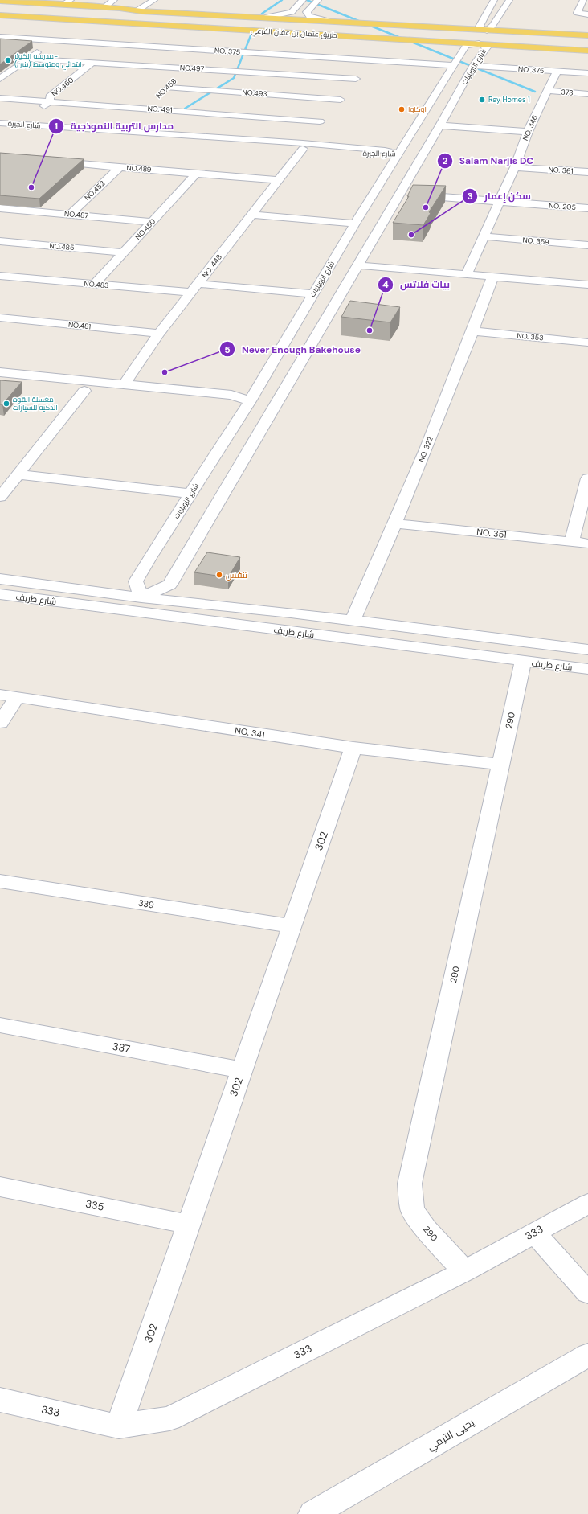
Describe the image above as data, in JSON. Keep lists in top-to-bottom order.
{
  "streets": {
    "main road": ["طريق عثمان بن عفان الفرعي"],
    "street": [
      "NO. 375",
      "شارع الزويليات",
      "NO.497",
      "NO.460",
      "NO.458",
      "373",
      "NO.493",
      "NO. 491",
      "شارع الجيرة",
      "NO. 346",
      "NO.489",
      "NO. 361",
      "NO.452",
      "NO. 205",
      "NO.487",
      "NO.450",
      "NO. 359",
      "NO.485",
      "NO. 448",
      "NO.483",
      "NO.481",
      "NO. 353",
      "NO. 322",
      "NO. 351",
      "شارع طريف",
      "290",
      "NO. 341",
      "302",
      "339",
      "337",
      "335",
      "333",
      "يحيى التيمي"
    ]
  },
  "crossings": [
    ["طريق عثمان بن عفان الفرعي", "شارع الزويليات"],
    ["NO. 375", "شارع الزويليات"],
    ["NO. 375", "NO. 346"],
    ["شارع الزويليات", "شارع الجيرة"],
    ["شارع الزويليات", "NO. 205"],
    ["شارع الزويليات", "شارع طريف"],
    ["NO.497", "NO.460"],
    ["NO.497", "NO.458"],
    ["NO.460", "NO. 491"],
    ["NO.460", "شارع الجيرة"],
    ["NO.458", "NO.493"],
    ["NO.458", "NO. 491"],
    ["373", "NO. 346"],
    ["NO. 491", "NO. 448"],
    ["شارع الجيرة", "NO. 448"],
    ["NO. 346", "NO. 361"],
    ["NO. 346", "NO. 205"],
    ["NO. 346", "NO. 359"],
    ["NO.489", "NO.452"],
    ["NO.489", "NO.450"],
    ["NO.489", "NO. 448"],
    ["NO.452", "NO.487"],
    ["NO.487", "NO.450"],
    ["NO.450", "NO.485"],
    ["NO.450", "NO.483"],
    ["NO. 448", "NO.483"],
    ["NO. 448", "NO.481"],
    ["NO. 353", "NO. 322"],
    ["NO. 322", "NO. 351"],
    ["NO. 322", "شارع طريف"],
    ["شارع طريف", "290"],
    ["290", "NO. 341"],
    ["290", "333"],
    ["NO. 341", "302"],
    ["302", "339"],
    ["302", "337"],
    ["302", "335"],
    ["302", "333"]
  ],
  "places": [
    "مدرسه الكوثر- ابتدائي ومتوسط (بنين)",
    "Ray Homes 1",
    "اوكاوا",
    "مدارس التربية النموذجية",
    "Salam Narjis DC",
    "سكن إعمار",
    "بيات فلاتس",
    "Never Enough Bakehouse",
    "مغسلة القوه الذكيه للسيارات",
    "تنفس"
  ]
}
